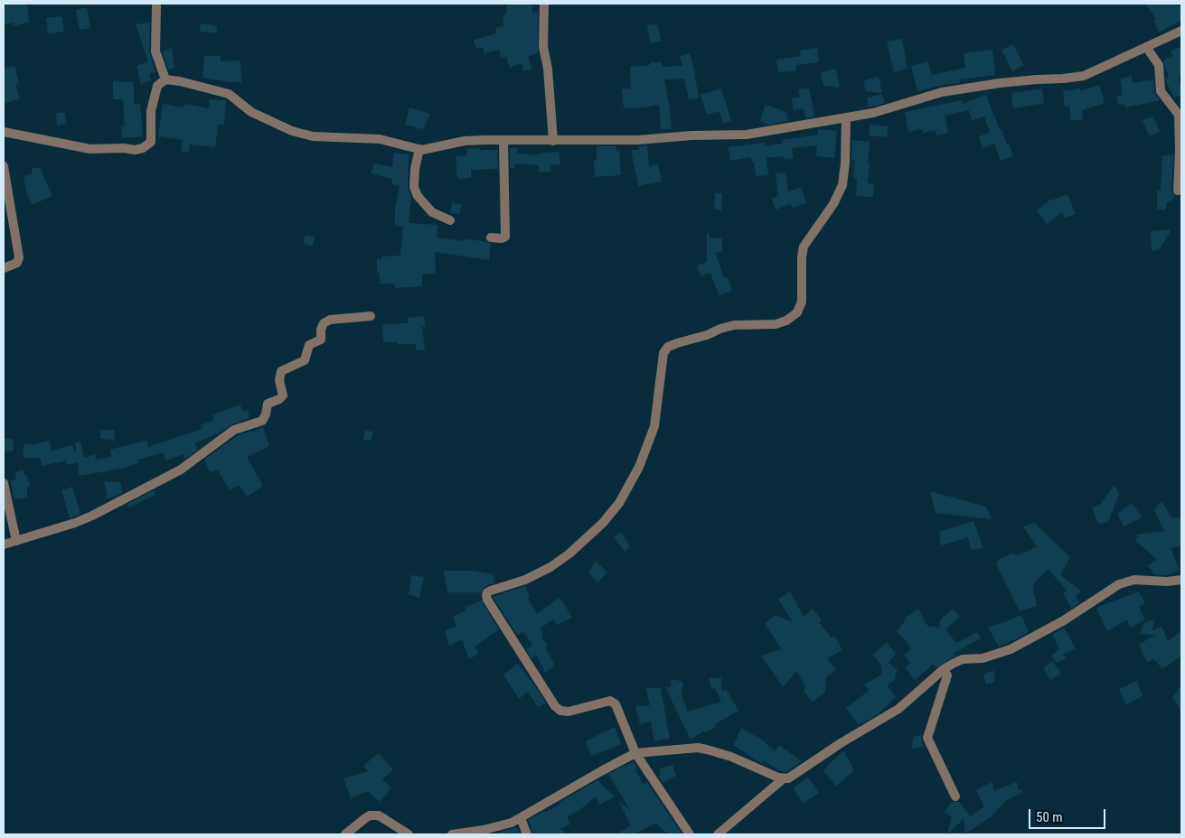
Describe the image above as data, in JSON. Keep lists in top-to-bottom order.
{
  "scale_bar": "50 m"
}
